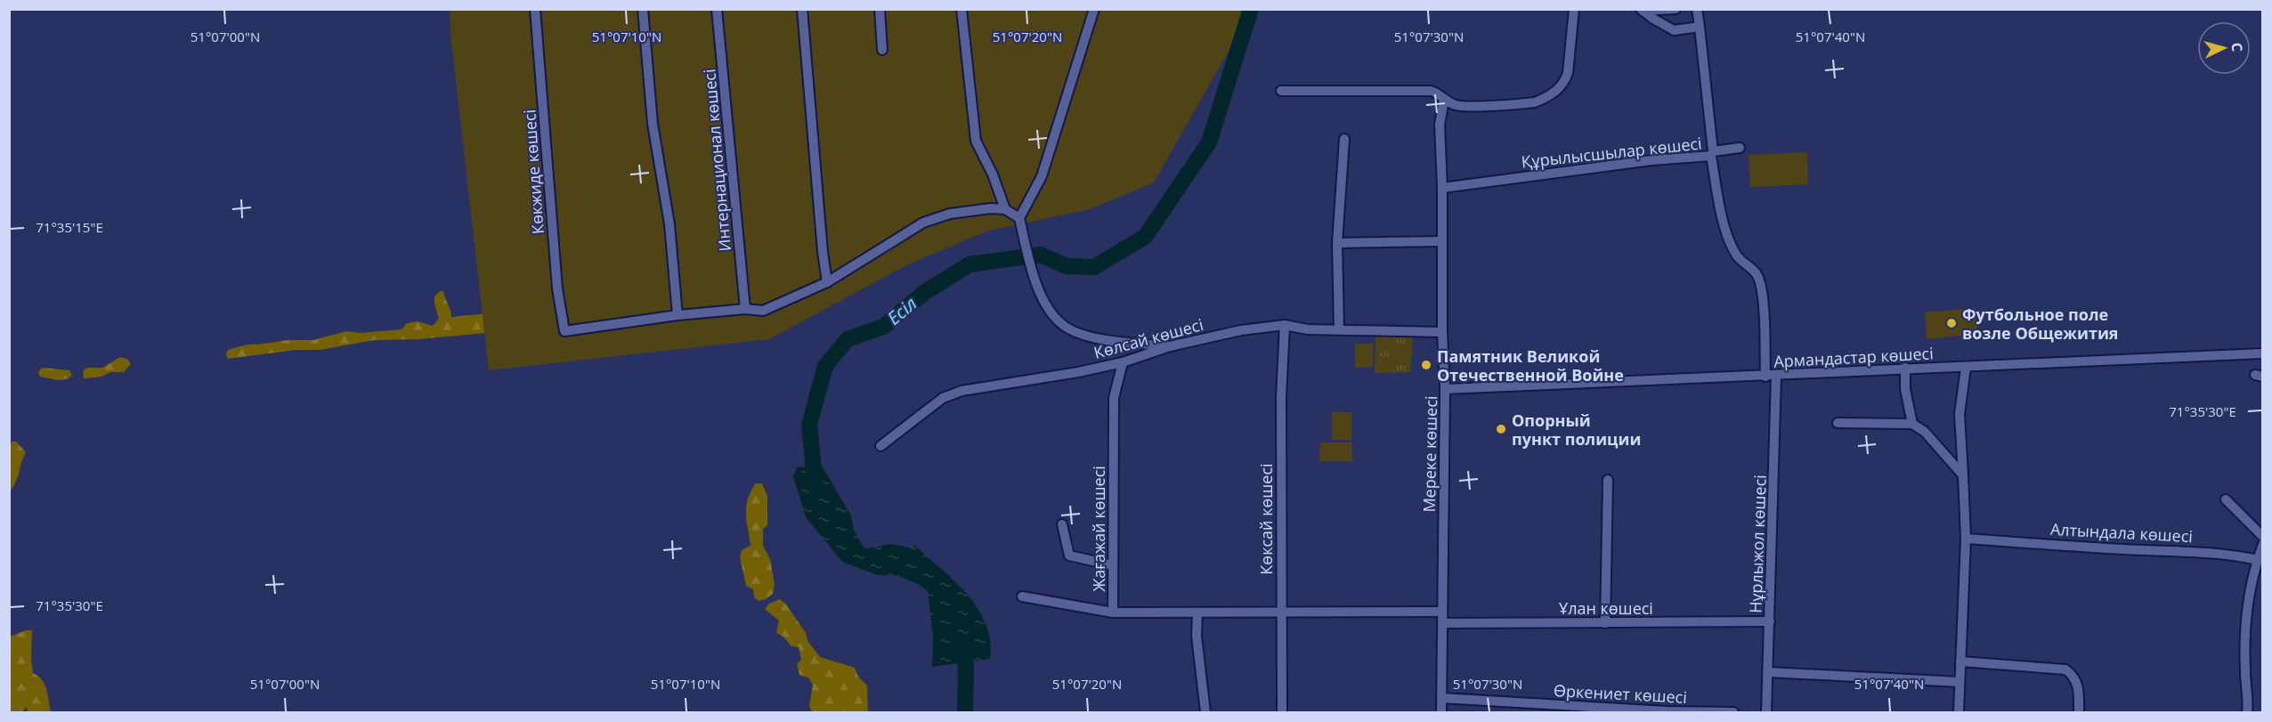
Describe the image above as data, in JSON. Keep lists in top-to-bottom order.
{
  "streets": {
    "street": [
      "Құрылысшылар көшесі",
      "Интернационал көшесі",
      "Көкжиде көшесі",
      "Көлсай көшесі",
      "Армандастар көшесі",
      "Мереке көшесі",
      "Көксай көшесі",
      "Жағажай көшесі",
      "Алтындала көшесі",
      "Нұрлыжол көшесі",
      "Ұлан көшесі",
      "Өркениет көшесі"
    ]
  },
  "crossings": [
    ["Құрылысшылар көшесі", "Армандастар көшесі"],
    ["Құрылысшылар көшесі", "Мереке көшесі"],
    ["Көлсай көшесі", "Мереке көшесі"],
    ["Көлсай көшесі", "Көксай көшесі"],
    ["Көлсай көшесі", "Жағажай көшесі"],
    ["Армандастар көшесі", "Мереке көшесі"],
    ["Армандастар көшесі", "Нұрлыжол көшесі"],
    ["Мереке көшесі", "Ұлан көшесі"],
    ["Мереке көшесі", "Өркениет көшесі"],
    ["Көксай көшесі", "Жағажай көшесі"],
    ["Нұрлыжол көшесі", "Ұлан көшесі"]
  ],
  "water": ["Есіл"],
  "places": ["Футбольное поле возле Общежития", "Памятник Великой Отечественной Войне", "Опорный пункт полиции"],
  "north": "right",
  "coordinates": [
    "51°07'00\"N",
    "51°07'10\"N",
    "51°07'20\"N",
    "51°07'30\"N",
    "51°07'40\"N",
    "71°35'15\"E",
    "71°35'30\"E"
  ]
}
